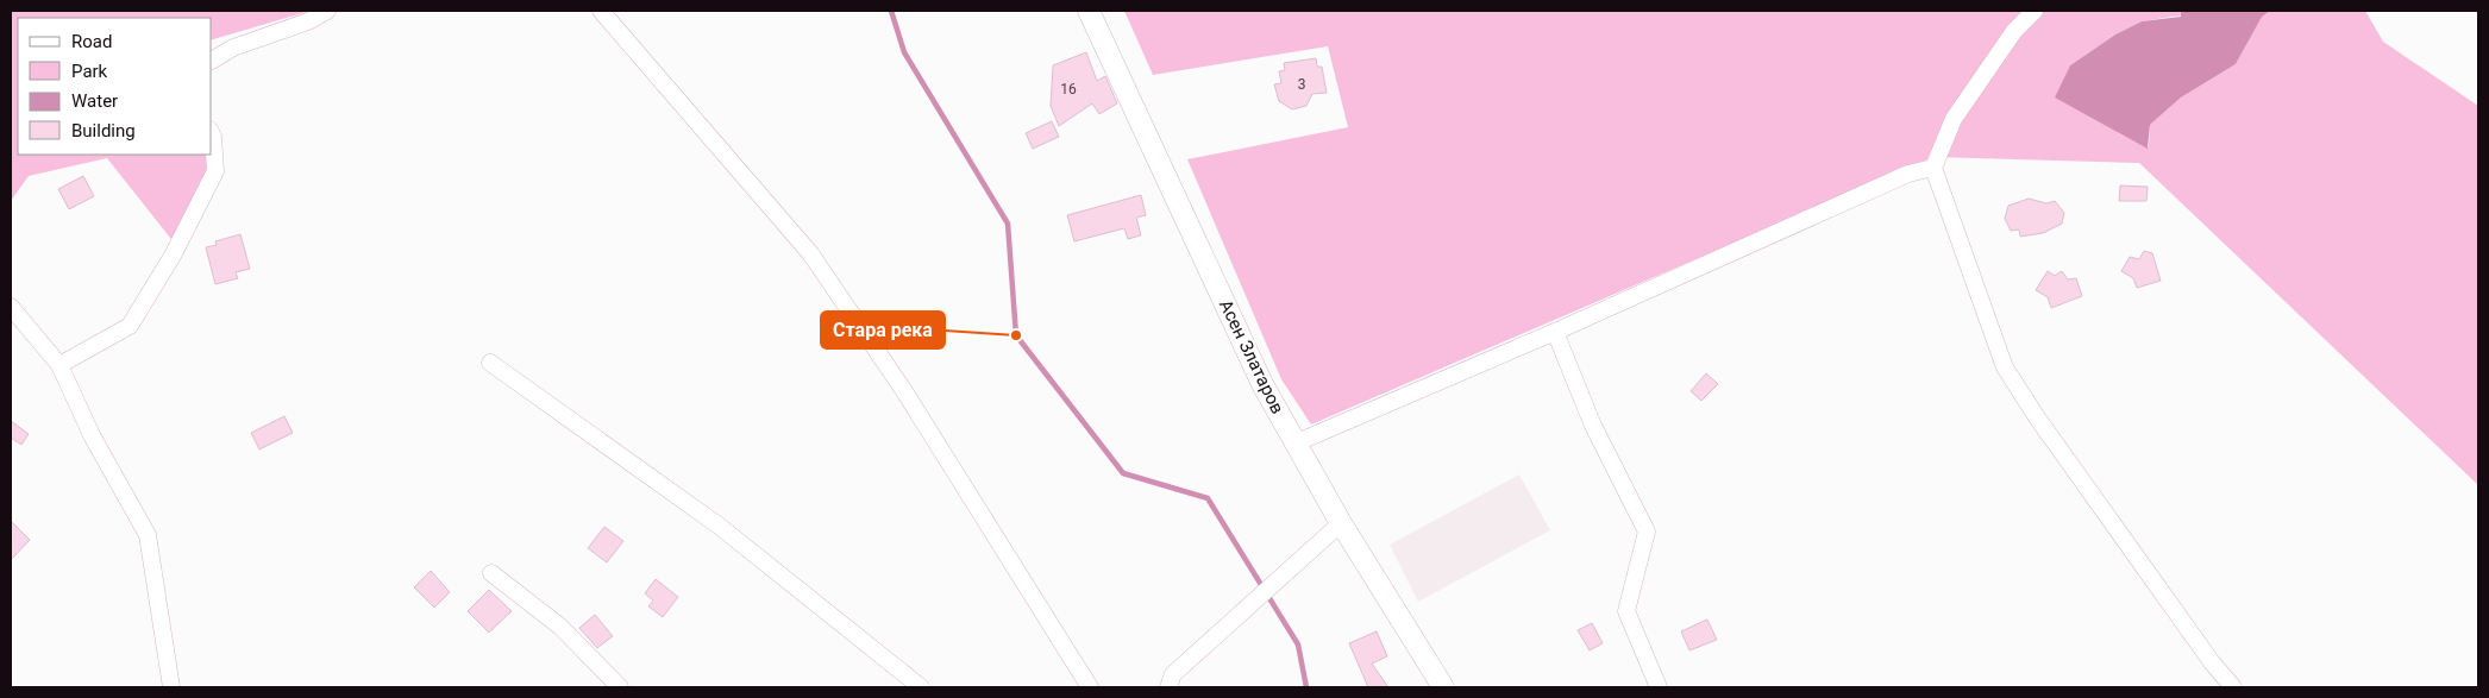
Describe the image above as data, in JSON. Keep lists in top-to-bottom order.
{
  "streets": {
    "street": ["Асен Златаров"]
  },
  "places": ["Стара река"],
  "house_numbers": ["3", "16"],
  "legend": [
    "Road",
    "Park",
    "Water",
    "Building"
  ]
}
